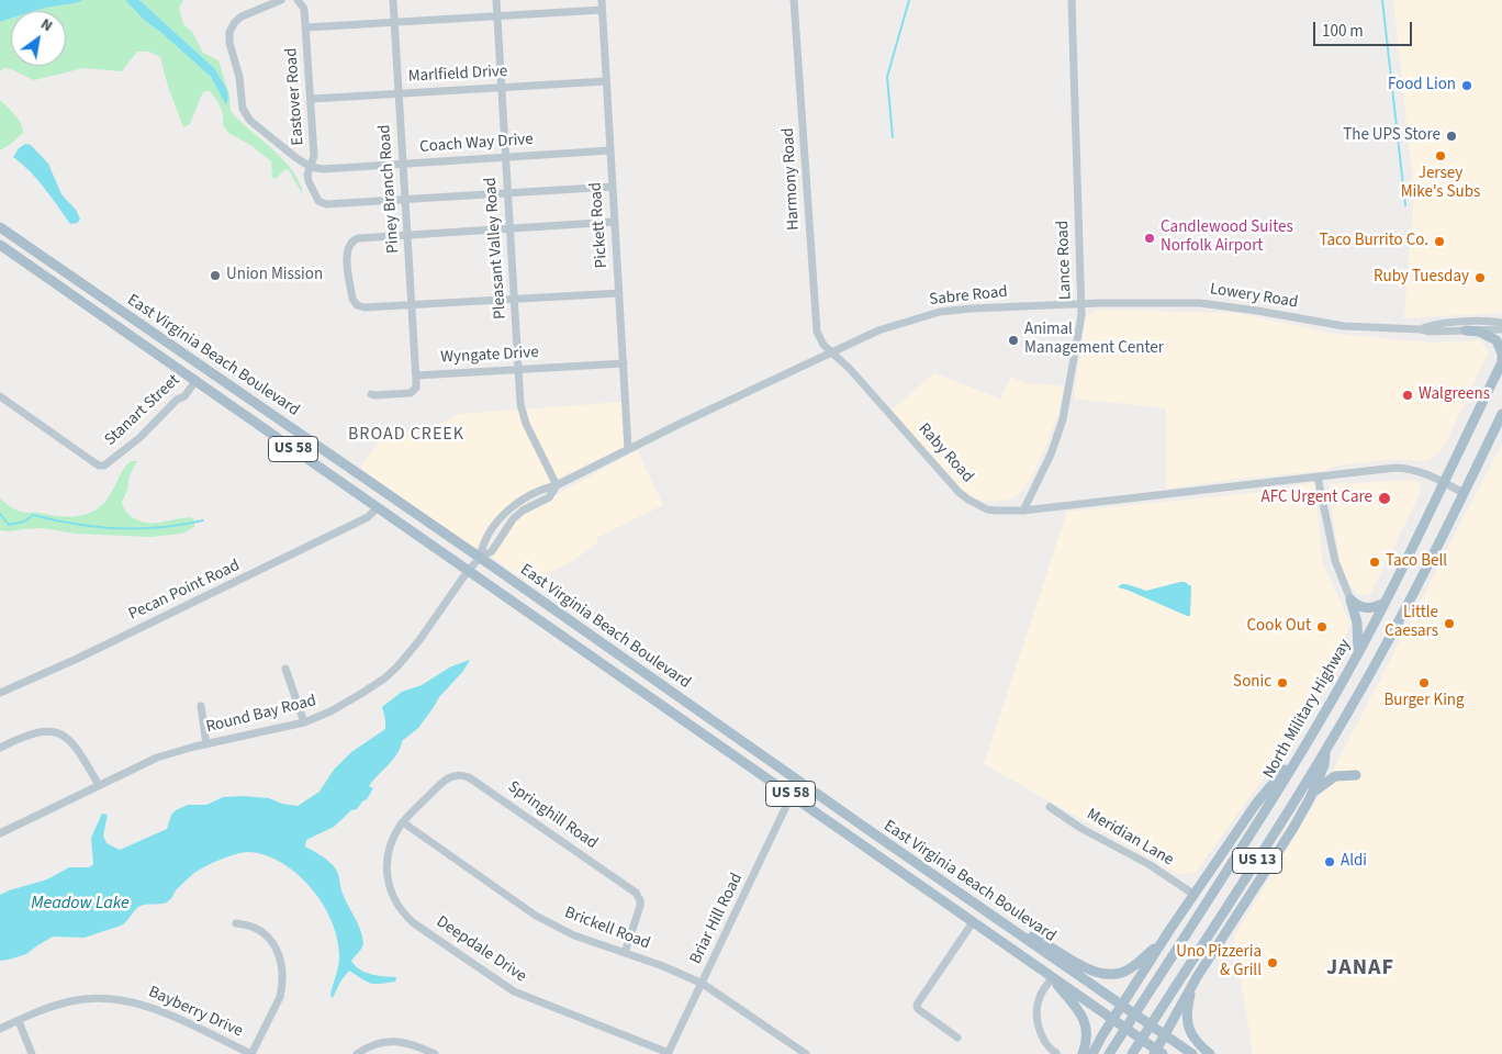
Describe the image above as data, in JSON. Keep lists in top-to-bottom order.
{
  "streets": {
    "main road": [
      "East Virginia Beach Boulevard",
      "US 58",
      "North Military Highway",
      "US 13"
    ],
    "street": [
      "Marlfield Drive",
      "Eastover Road",
      "Coach Way Drive",
      "Harmony Road",
      "Piney Branch Road",
      "Pickett Road",
      "Pleasant Valley Road",
      "Lance Road",
      "Sabre Road",
      "Lowery Road",
      "Wyngate Drive",
      "Stanart Street",
      "Raby Road",
      "Pecan Point Road",
      "Round Bay Road",
      "Springhill Road",
      "Meridian Lane",
      "Briar Hill Road",
      "Brickell Road",
      "Deepdale Drive",
      "Bayberry Drive"
    ]
  },
  "crossings": [
    ["Marlfield Drive", "Eastover Road"],
    ["Marlfield Drive", "Piney Branch Road"],
    ["Marlfield Drive", "Pickett Road"],
    ["Marlfield Drive", "Pleasant Valley Road"],
    ["Eastover Road", "Coach Way Drive"],
    ["Eastover Road", "Piney Branch Road"],
    ["Coach Way Drive", "Piney Branch Road"],
    ["Coach Way Drive", "Pickett Road"],
    ["Coach Way Drive", "Pleasant Valley Road"],
    ["Harmony Road", "Sabre Road"],
    ["Harmony Road", "Raby Road"],
    ["Piney Branch Road", "Wyngate Drive"],
    ["Pickett Road", "Wyngate Drive"],
    ["Pleasant Valley Road", "Wyngate Drive"],
    ["Lance Road", "Sabre Road"],
    ["Lance Road", "Lowery Road"],
    ["Lance Road", "Raby Road"],
    ["Sabre Road", "Lowery Road"],
    ["Sabre Road", "Raby Road"],
    ["East Virginia Beach Boulevard", "Stanart Street"],
    ["East Virginia Beach Boulevard", "Pecan Point Road"],
    ["East Virginia Beach Boulevard", "Round Bay Road"],
    ["East Virginia Beach Boulevard", "Briar Hill Road"],
    ["Raby Road", "North Military Highway"],
    ["Raby Road", "US 13"],
    ["Springhill Road", "Brickell Road"],
    ["Springhill Road", "Deepdale Drive"],
    ["Briar Hill Road", "Brickell Road"],
    ["Briar Hill Road", "Deepdale Drive"],
    ["Brickell Road", "Deepdale Drive"]
  ],
  "districts": ["BROAD CREEK", "JANAF"],
  "water": ["Meadow Lake"],
  "places": [
    "Food Lion",
    "The UPS Store",
    "Jersey Mike's Subs",
    "Candlewood Suites Norfolk Airport",
    "Taco Burrito Co.",
    "Union Mission",
    "Ruby Tuesday",
    "Animal Management Center",
    "Walgreens",
    "AFC Urgent Care",
    "Taco Bell",
    "Little Caesars",
    "Cook Out",
    "Sonic",
    "Burger King",
    "Aldi",
    "Uno Pizzeria & Grill"
  ],
  "scale_bar": "100 m",
  "north": "top right"
}
